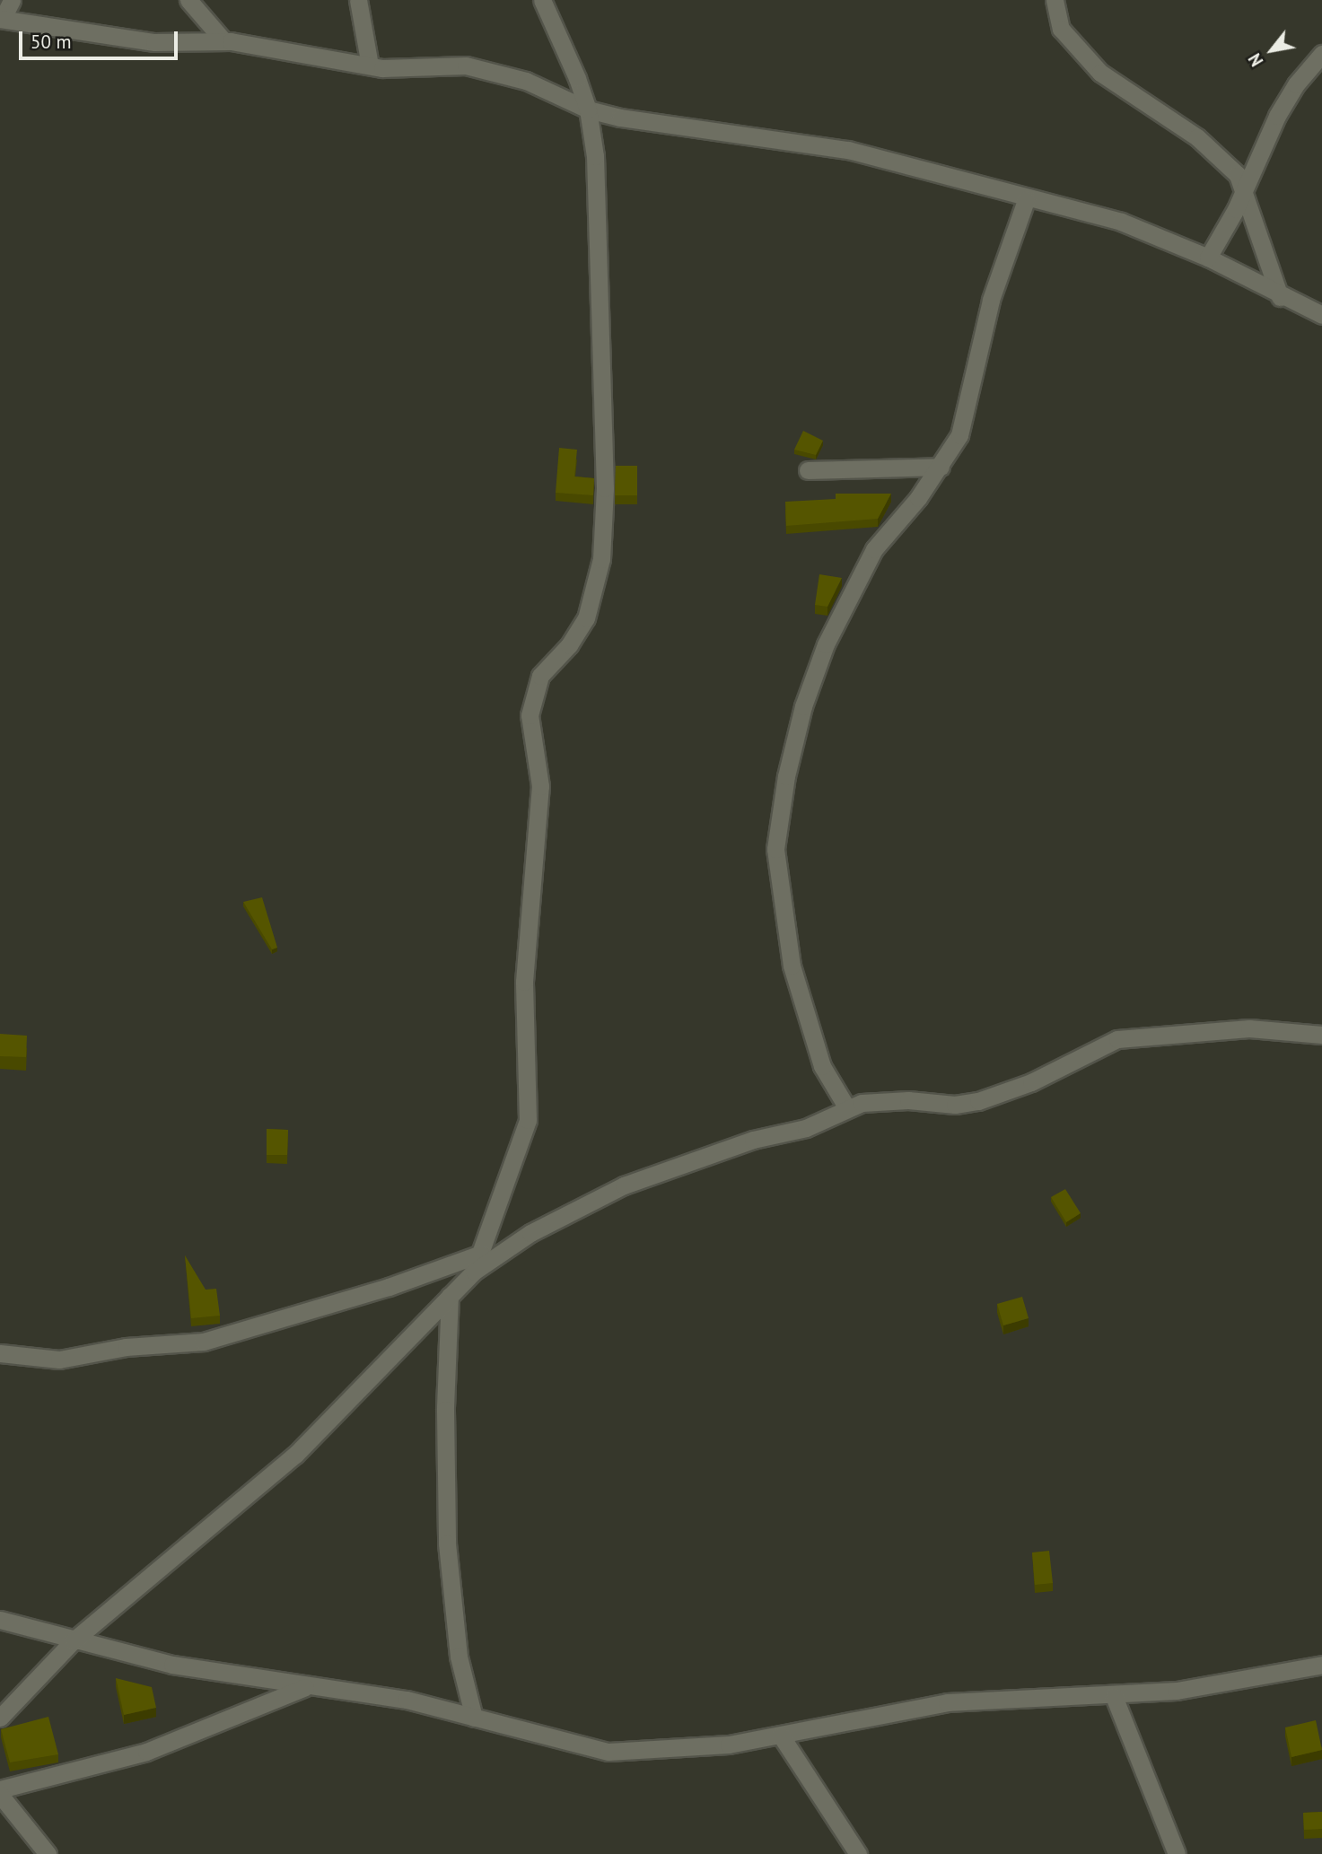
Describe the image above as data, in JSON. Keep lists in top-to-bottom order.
{
  "scale_bar": "50 m",
  "north": "bottom left"
}
